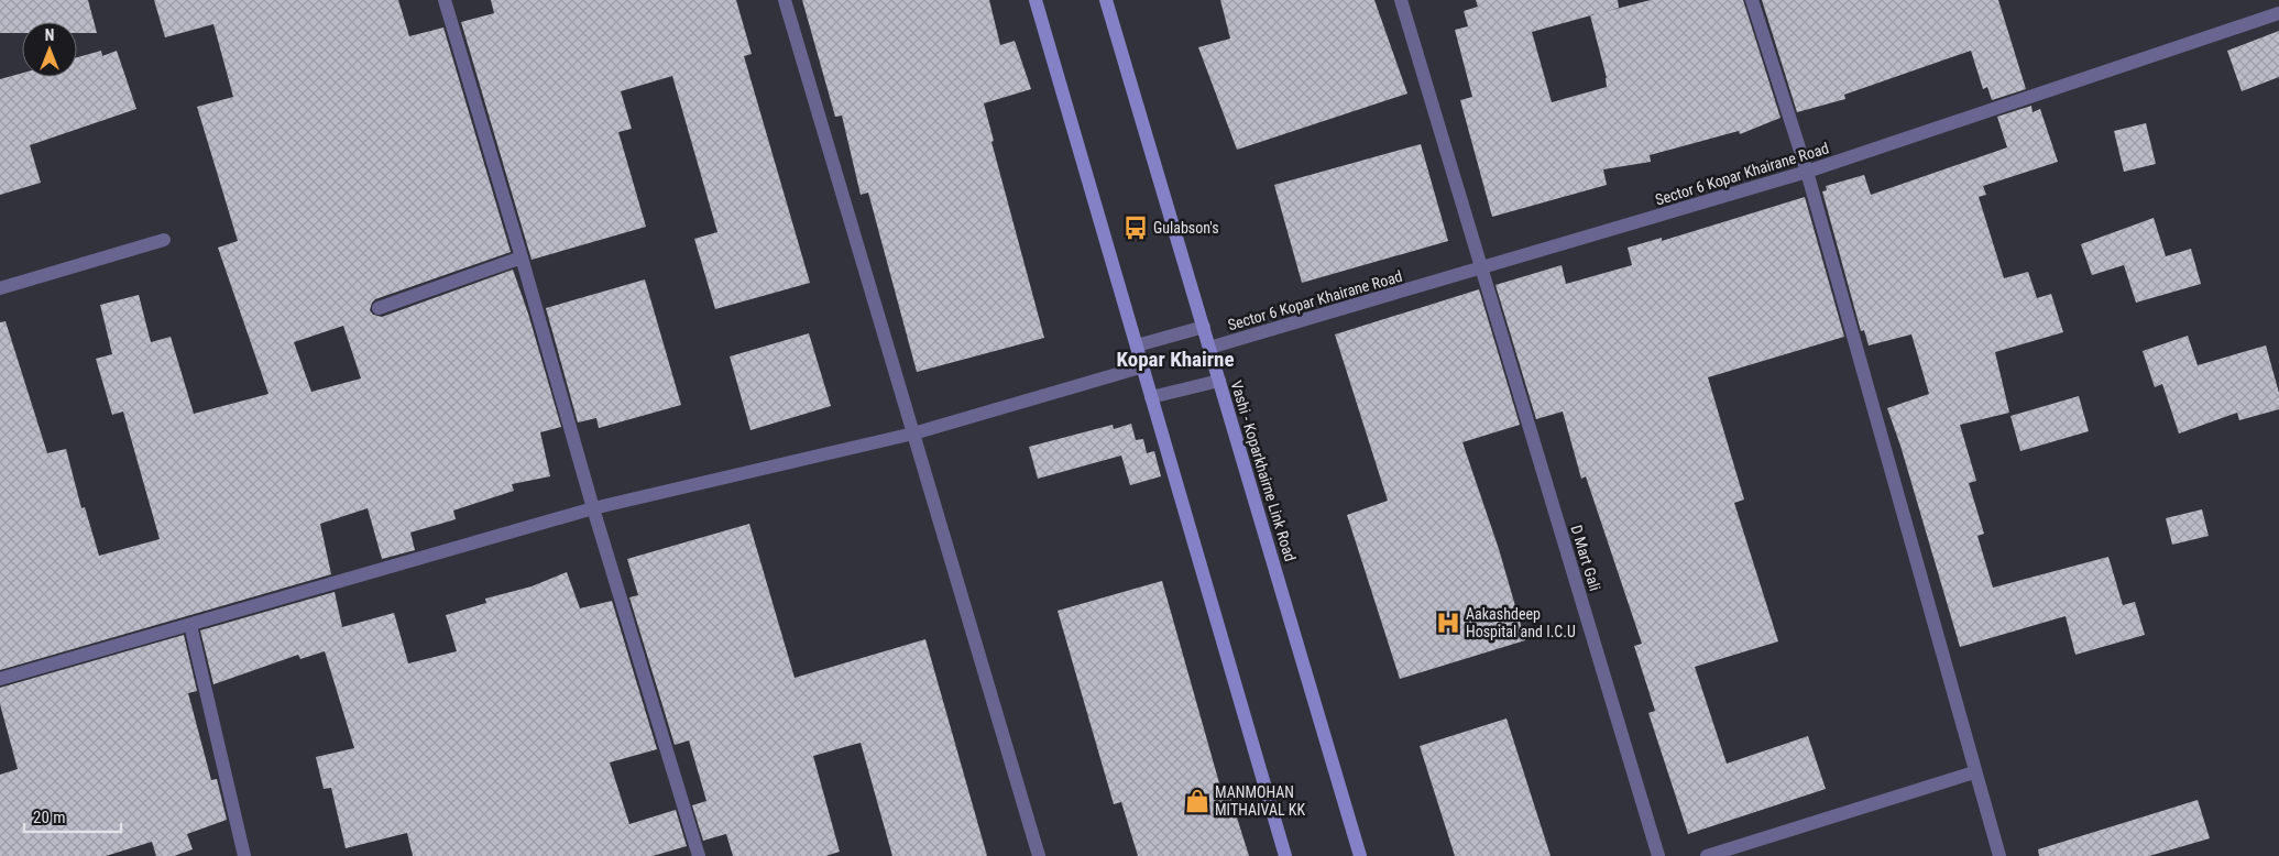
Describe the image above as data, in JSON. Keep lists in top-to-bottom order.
{
  "streets": {
    "main road": ["Vashi - Koparkhairne Link Road"],
    "street": ["Sector 6 Kopar Khairane Road", "D Mart Gali"]
  },
  "crossings": [
    ["Sector 6 Kopar Khairane Road", "Vashi - Koparkhairne Link Road"],
    ["Sector 6 Kopar Khairane Road", "D Mart Gali"]
  ],
  "districts": ["Kopar Khairne"],
  "places": {
    "bus stop": ["Gulabson's"],
    "hospital": ["Aakashdeep Hospital and I.C.U"],
    "shop": ["MANMOHAN MITHAIVAL KK"]
  },
  "scale_bar": "20 m",
  "north": "top"
}
